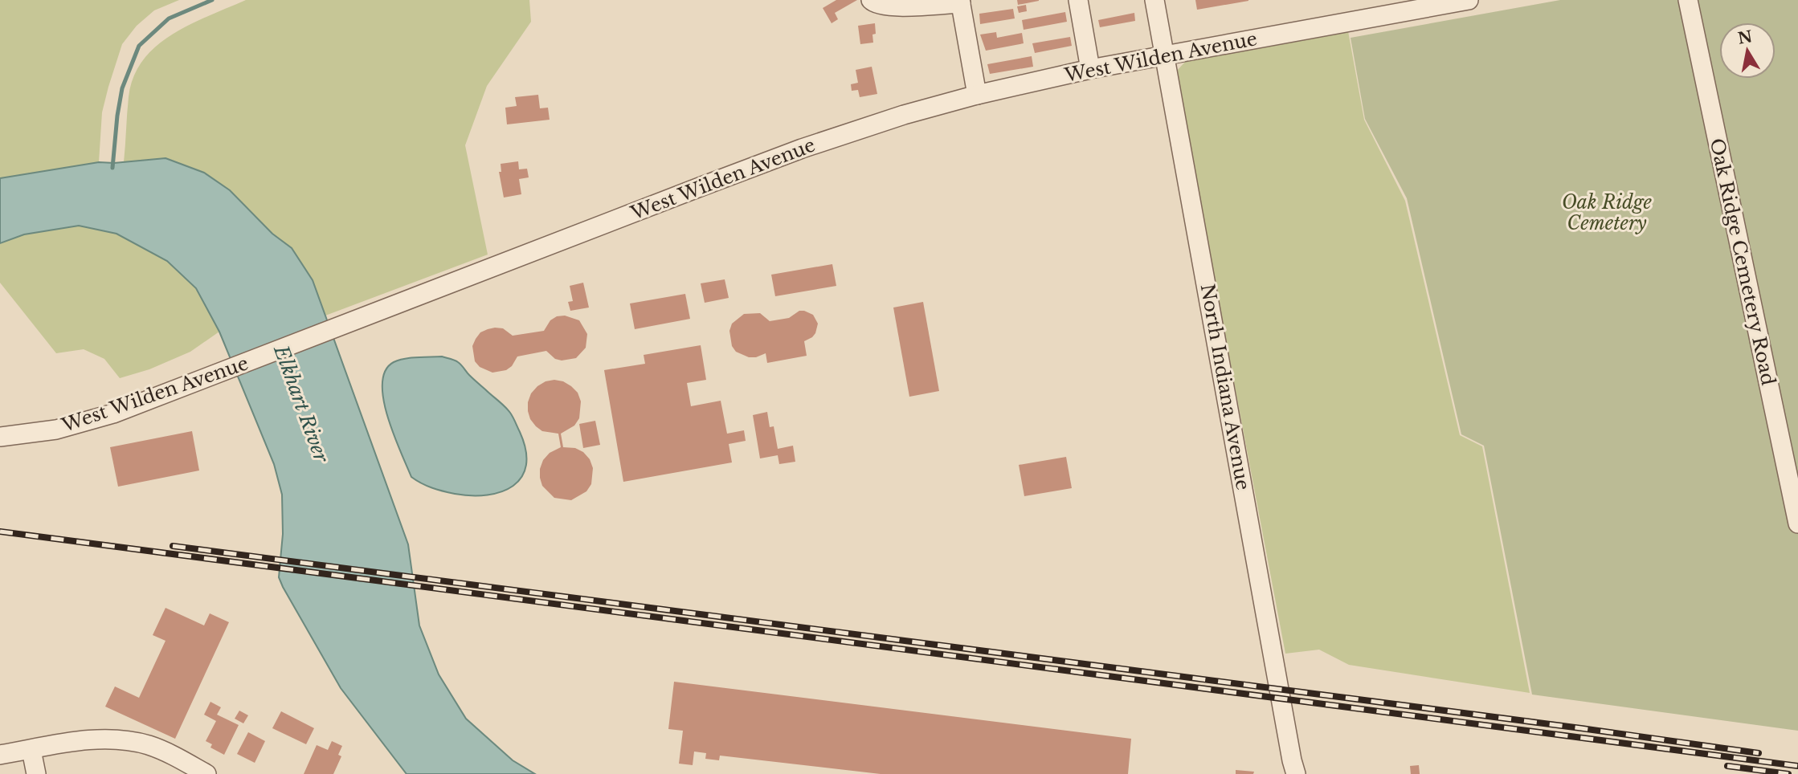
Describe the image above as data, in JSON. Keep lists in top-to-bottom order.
{
  "streets": {
    "street": ["West Wilden Avenue", "Oak Ridge Cemetery Road", "North Indiana Avenue"]
  },
  "crossings": [
    ["West Wilden Avenue", "North Indiana Avenue"]
  ],
  "water": ["Elkhart River"],
  "parks": ["Oak Ridge Cemetery"],
  "north": "top"
}
